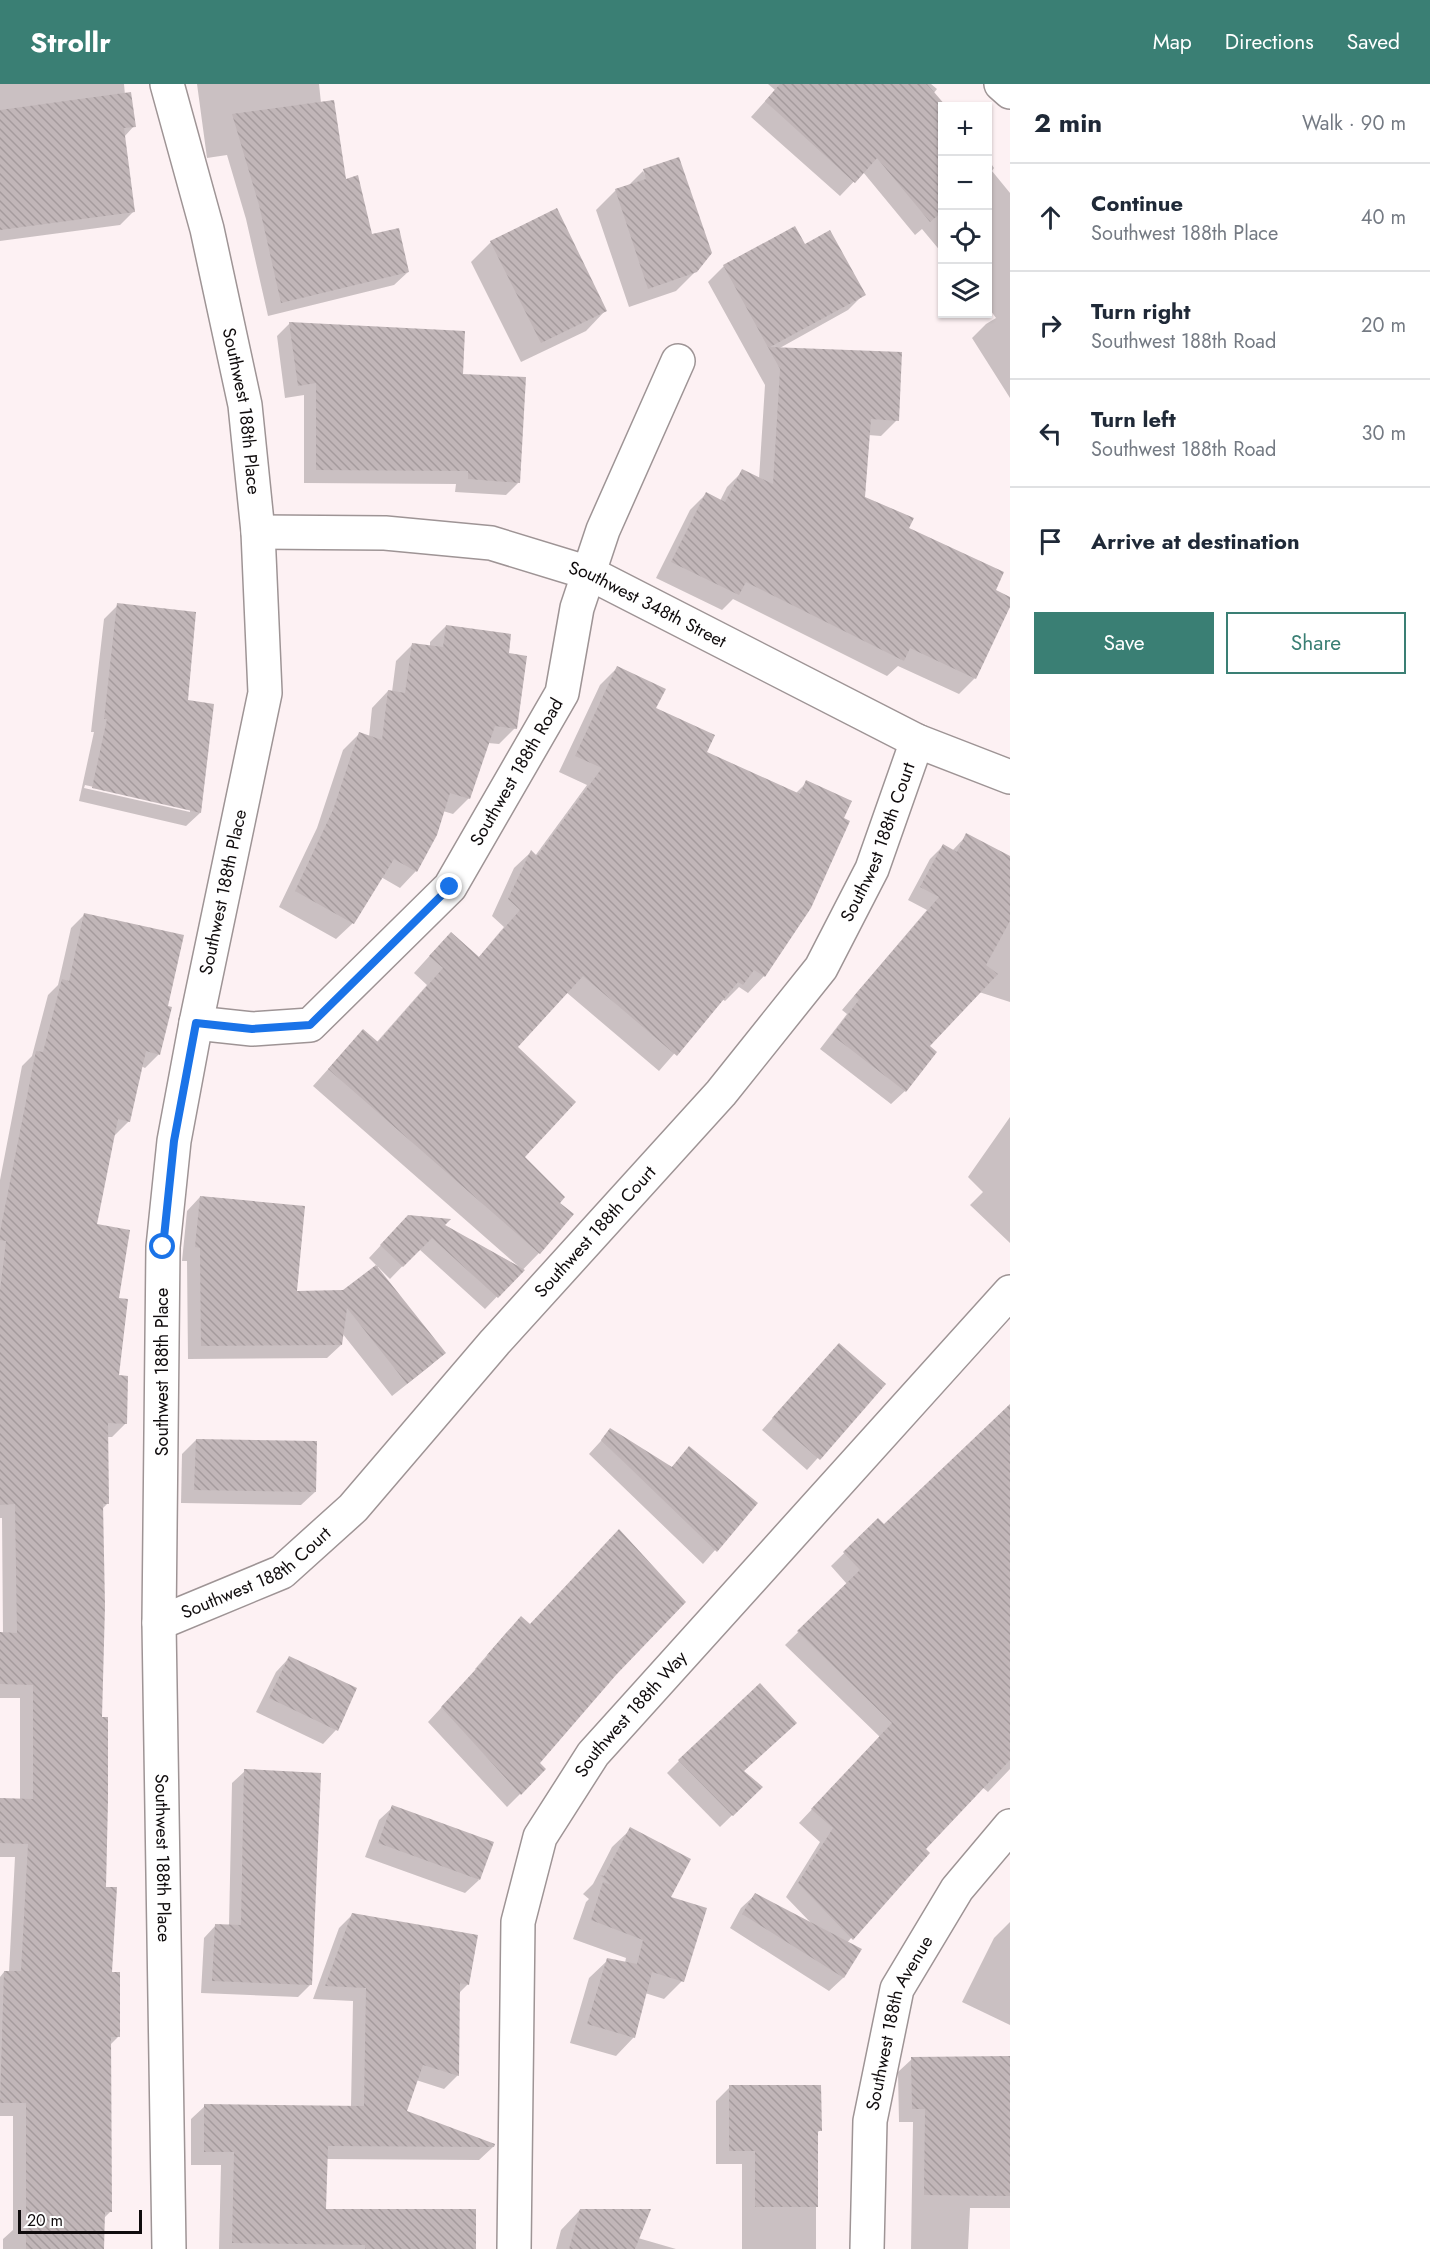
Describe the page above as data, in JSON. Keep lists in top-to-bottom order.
{
  "streets": {
    "street": [
      "Southwest 188th Place",
      "Southwest 348th Street",
      "Southwest 188th Road",
      "Southwest 188th Court",
      "Southwest 188th Way",
      "Southwest 188th Avenue"
    ]
  },
  "crossings": [
    ["Southwest 188th Place", "Southwest 348th Street"],
    ["Southwest 188th Place", "Southwest 188th Road"],
    ["Southwest 188th Place", "Southwest 188th Court"],
    ["Southwest 348th Street", "Southwest 188th Road"],
    ["Southwest 348th Street", "Southwest 188th Court"]
  ],
  "scale_bar": "20 m",
  "page": {
    "header": "Strollr",
    "nav": ["Map", "Directions", "Saved"],
    "heading": ["2 min", "Walk · 90 m"],
    "map_buttons": ["+", "−"],
    "list": [
      ["Continue", "Southwest 188th Place", "40 m"],
      ["Turn right", "Southwest 188th Road", "20 m"],
      ["Turn left", "Southwest 188th Road", "30 m"],
      "Arrive at destination"
    ],
    "buttons": ["Save", "Share"],
    "scale": "20 m"
  }
}
